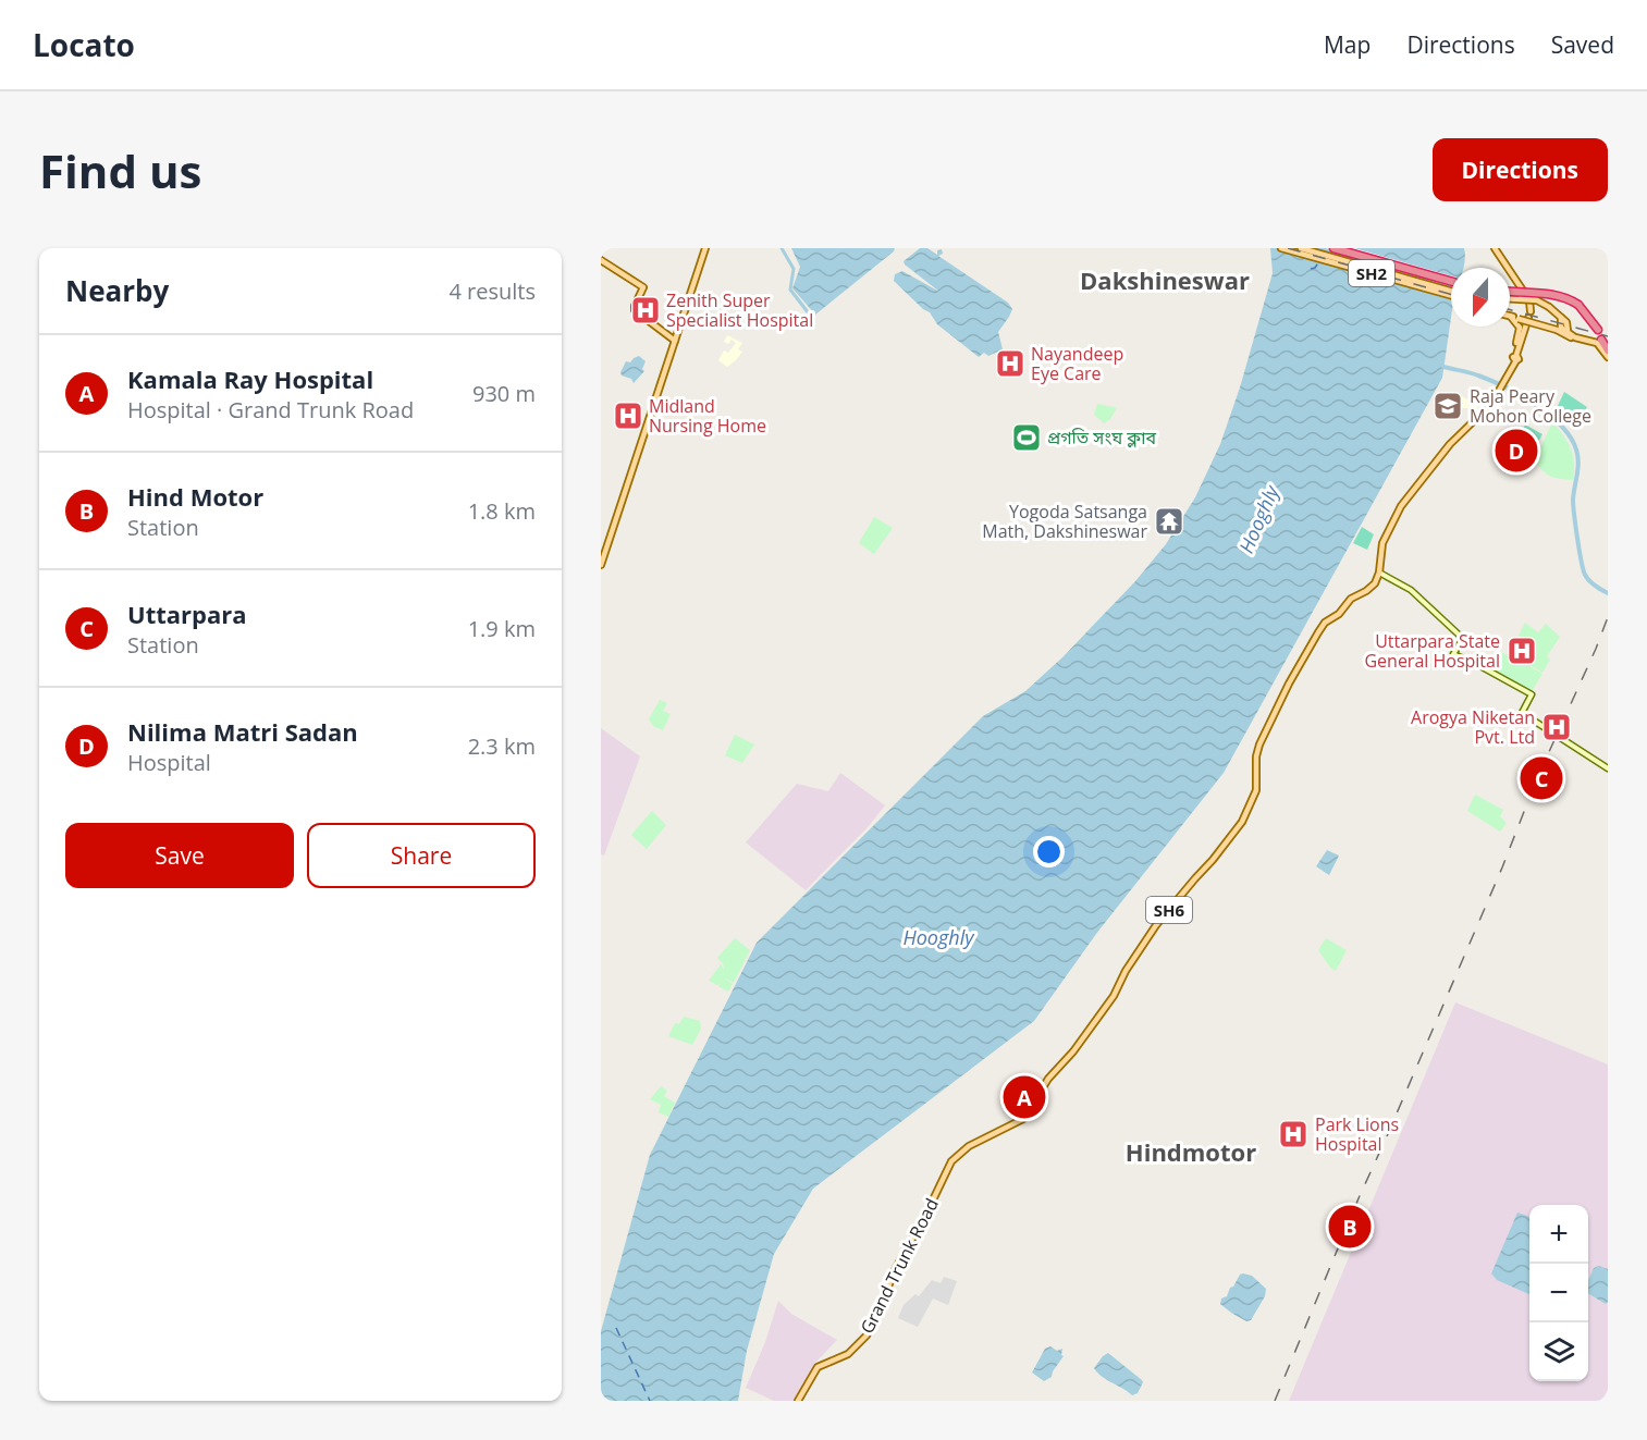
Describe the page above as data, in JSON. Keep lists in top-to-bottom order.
{
  "streets": {
    "main road": ["SH2", "SH6", "Grand Trunk Road"]
  },
  "districts": ["Dakshineswar", "Hindmotor"],
  "water": ["Hooghly"],
  "places": {
    "hospital": [
      "Zenith Super Specialist Hospital",
      "Nayandeep Eye Care",
      "Midland Nursing Home",
      "Uttarpara State General Hospital",
      "Arogya Niketan Pvt. Ltd",
      "Park Lions Hospital"
    ],
    "school or university": ["Raja Peary Mohon College"],
    "sports": ["প্রগতি সংঘ ক্লাব"],
    "temple": ["Yogoda Satsanga Math, Dakshineswar"]
  },
  "north": "bottom",
  "page": {
    "header": "Locato",
    "nav": ["Map", "Directions", "Saved"],
    "buttons": [
      "Directions",
      ["Save", "Share"]
    ],
    "title": "Find us",
    "heading": ["Nearby", "4 results"],
    "list": [
      {
        "mark": "A",
        "name": "Kamala Ray Hospital",
        "note": "Hospital · Grand Trunk Road",
        "value": "930 m"
      },
      {
        "mark": "B",
        "name": "Hind Motor",
        "note": "Station",
        "value": "1.8 km"
      },
      {
        "mark": "C",
        "name": "Uttarpara",
        "note": "Station",
        "value": "1.9 km"
      },
      {
        "mark": "D",
        "name": "Nilima Matri Sadan",
        "note": "Hospital",
        "value": "2.3 km"
      }
    ],
    "pins": [
      "D",
      "C",
      "A",
      "B"
    ],
    "map_buttons": ["+", "−"]
  }
}
